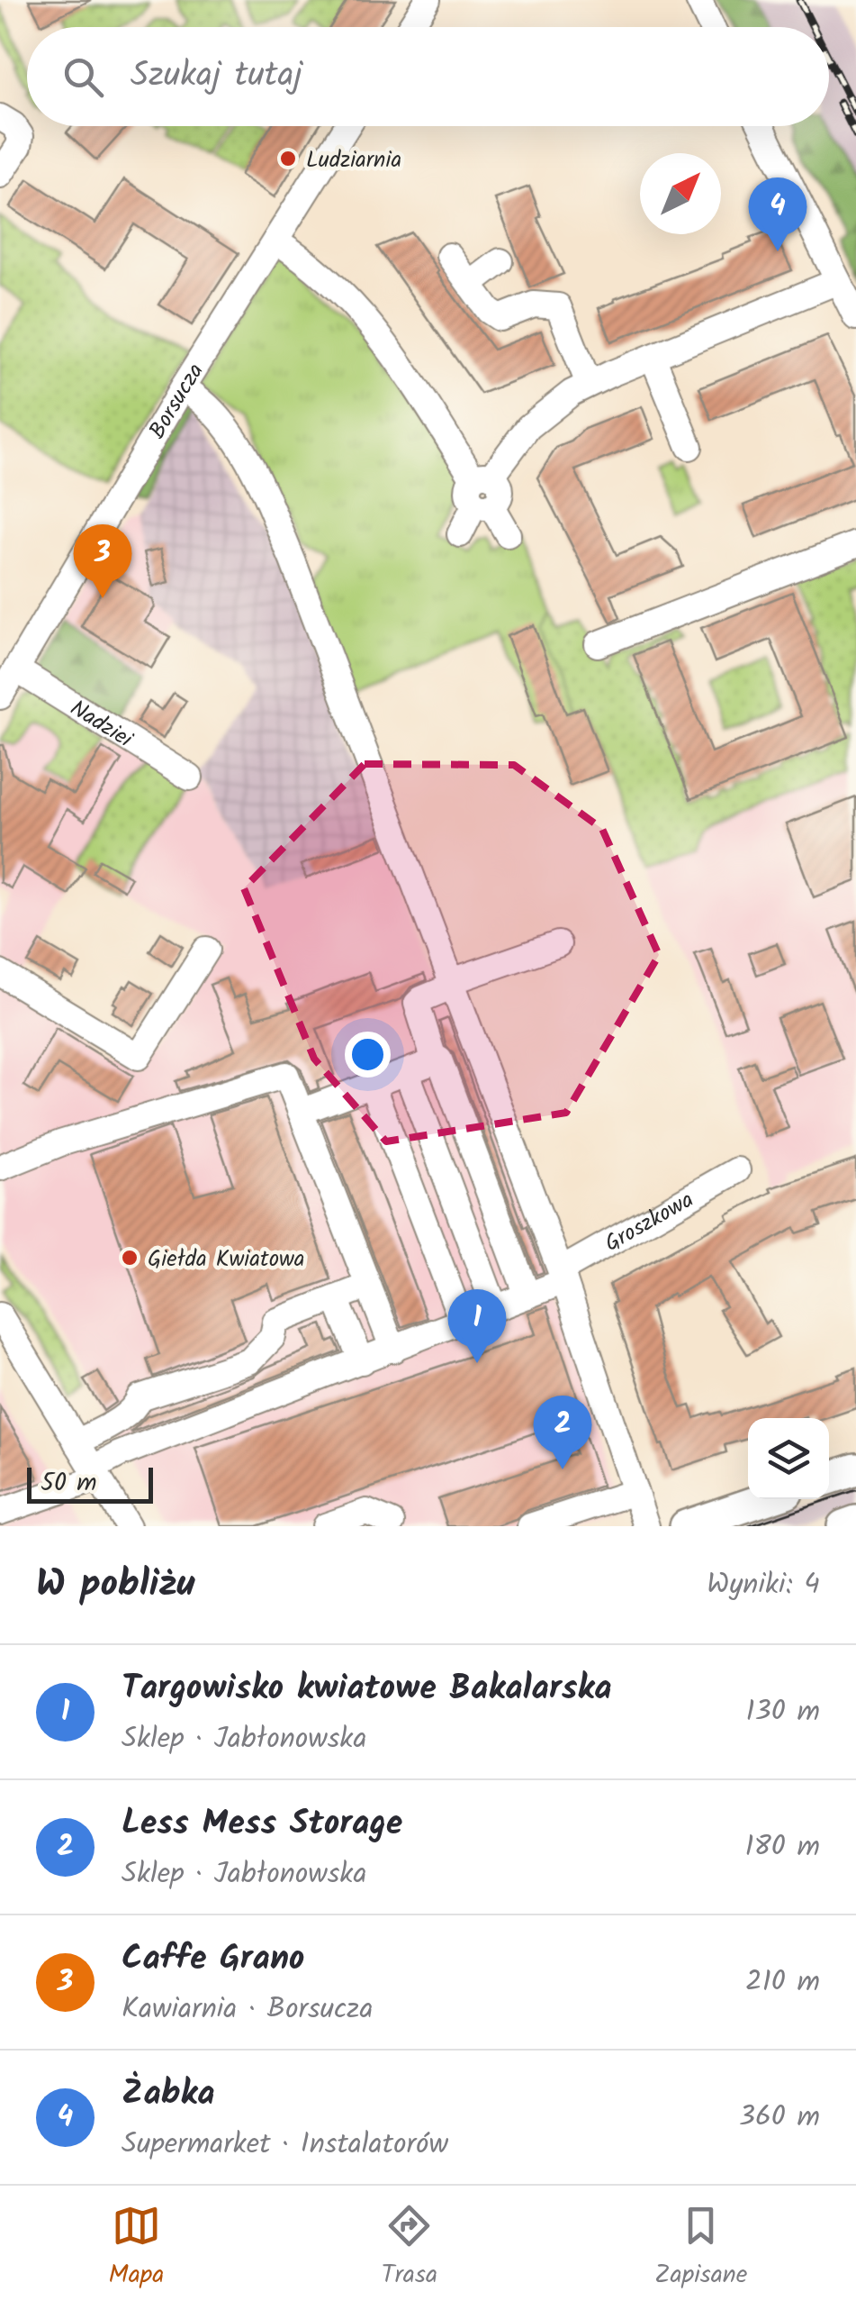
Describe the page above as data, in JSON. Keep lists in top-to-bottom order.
{
  "streets": {
    "street": ["Borsucza", "Nadziei", "Groszkowa"]
  },
  "crossings": [
    ["Borsucza", "Nadziei"]
  ],
  "places": ["Ludziarnia", "Giełda Kwiatowa"],
  "scale_bar": "50 m",
  "north": "top right",
  "page": {
    "search": "Szukaj tutaj",
    "pins": [
      "4",
      "3",
      "1",
      "2"
    ],
    "scale": "50 m",
    "heading": ["W pobliżu", "Wyniki: 4"],
    "list": [
      {
        "mark": "1",
        "name": "Targowisko kwiatowe Bakalarska",
        "note": "Sklep · Jabłonowska",
        "value": "130 m"
      },
      {
        "mark": "2",
        "name": "Less Mess Storage",
        "note": "Sklep · Jabłonowska",
        "value": "180 m"
      },
      {
        "mark": "3",
        "name": "Caffe Grano",
        "note": "Kawiarnia · Borsucza",
        "value": "210 m"
      },
      {
        "mark": "4",
        "name": "Żabka",
        "note": "Supermarket · Instalatorów",
        "value": "360 m"
      }
    ],
    "nav": ["Mapa", "Trasa", "Zapisane"]
  }
}
